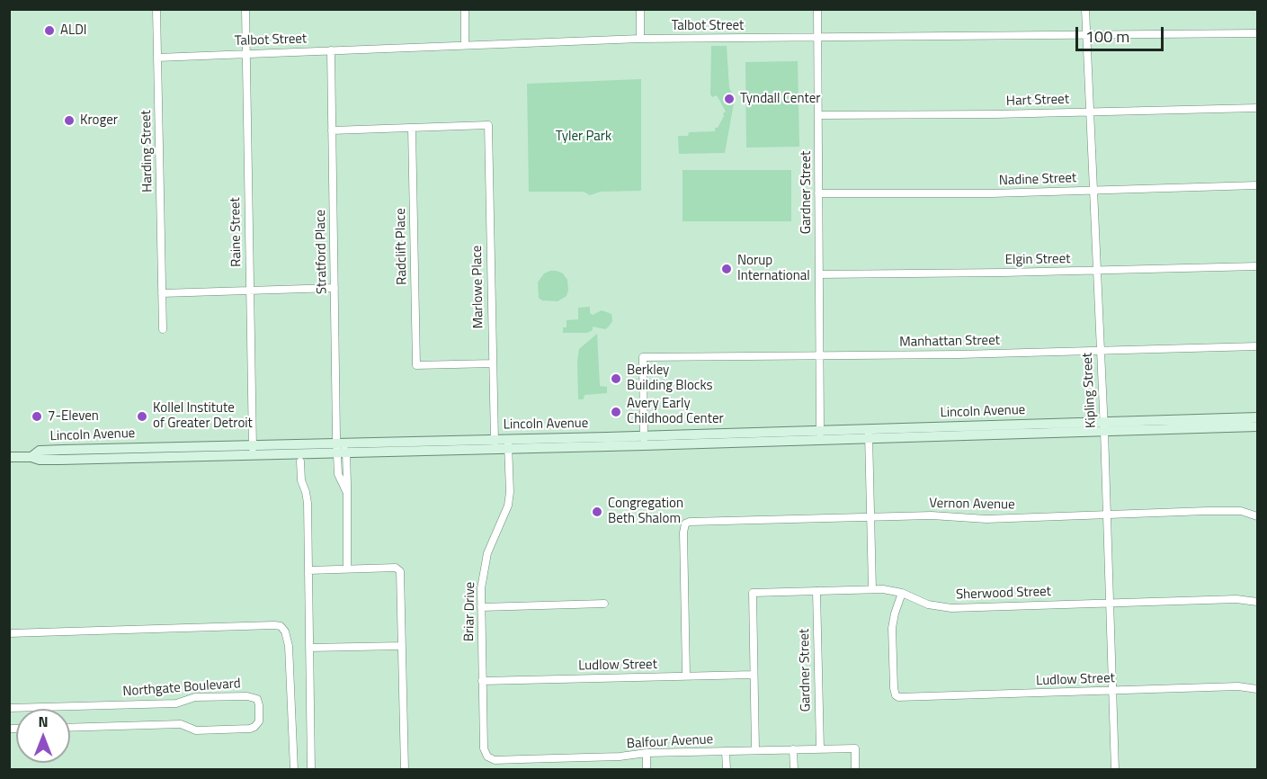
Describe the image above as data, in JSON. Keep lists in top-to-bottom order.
{
  "streets": {
    "street": [
      "Talbot Street",
      "Hart Street",
      "Harding Street",
      "Nadine Street",
      "Gardner Street",
      "Raine Street",
      "Radclift Place",
      "Stratford Place",
      "Elgin Street",
      "Marlowe Place",
      "Manhattan Street",
      "Kipling Street",
      "Lincoln Avenue",
      "Vernon Avenue",
      "Sherwood Street",
      "Briar Drive",
      "Ludlow Street",
      "Northgate Boulevard",
      "Balfour Avenue"
    ]
  },
  "crossings": [
    ["Talbot Street", "Harding Street"],
    ["Talbot Street", "Gardner Street"],
    ["Talbot Street", "Raine Street"],
    ["Talbot Street", "Stratford Place"],
    ["Talbot Street", "Kipling Street"],
    ["Hart Street", "Gardner Street"],
    ["Hart Street", "Kipling Street"],
    ["Nadine Street", "Gardner Street"],
    ["Nadine Street", "Kipling Street"],
    ["Gardner Street", "Elgin Street"],
    ["Gardner Street", "Manhattan Street"],
    ["Gardner Street", "Lincoln Avenue"],
    ["Gardner Street", "Sherwood Street"],
    ["Gardner Street", "Balfour Avenue"],
    ["Raine Street", "Lincoln Avenue"],
    ["Radclift Place", "Marlowe Place"],
    ["Stratford Place", "Lincoln Avenue"],
    ["Elgin Street", "Kipling Street"],
    ["Marlowe Place", "Lincoln Avenue"],
    ["Manhattan Street", "Kipling Street"],
    ["Manhattan Street", "Lincoln Avenue"],
    ["Kipling Street", "Lincoln Avenue"],
    ["Kipling Street", "Vernon Avenue"],
    ["Kipling Street", "Sherwood Street"],
    ["Kipling Street", "Ludlow Street"],
    ["Lincoln Avenue", "Briar Drive"],
    ["Vernon Avenue", "Ludlow Street"],
    ["Sherwood Street", "Ludlow Street"],
    ["Briar Drive", "Ludlow Street"],
    ["Briar Drive", "Balfour Avenue"]
  ],
  "parks": ["Tyler Park"],
  "places": [
    "ALDI",
    "Tyndall Center",
    "Kroger",
    "Norup International",
    "Berkley Building Blocks",
    "Avery Early Childhood Center",
    "7-Eleven",
    "Kollel Institute of Greater Detroit",
    "Congregation Beth Shalom"
  ],
  "scale_bar": "100 m",
  "north": "top"
}
